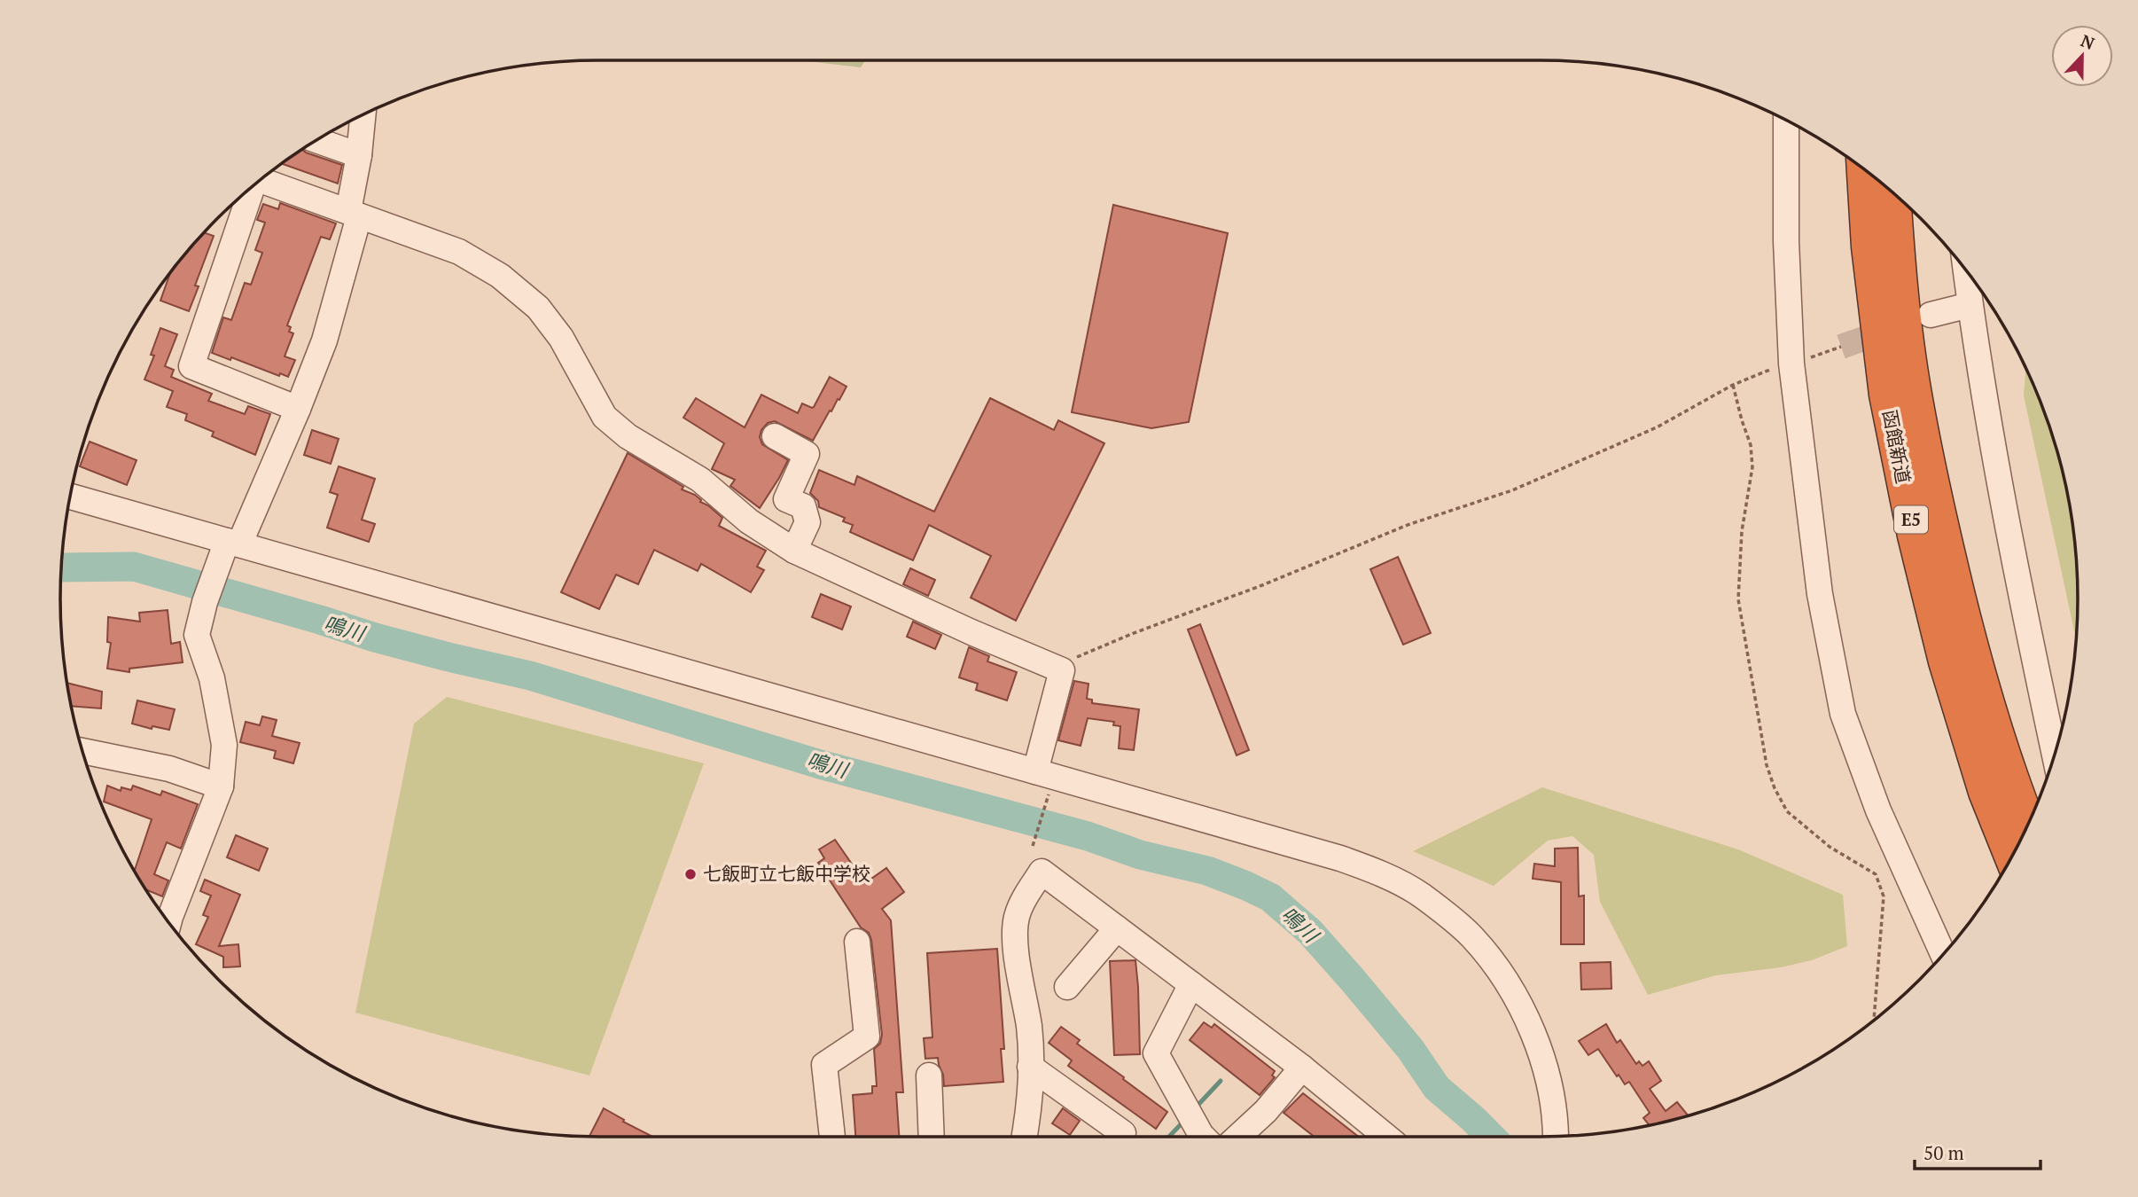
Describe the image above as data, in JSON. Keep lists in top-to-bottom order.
{
  "streets": {
    "highway": ["函館新道", "E5"]
  },
  "water": ["鳴川"],
  "places": ["七飯町立七飯中学校"],
  "scale_bar": "50 m",
  "north": "top"
}
